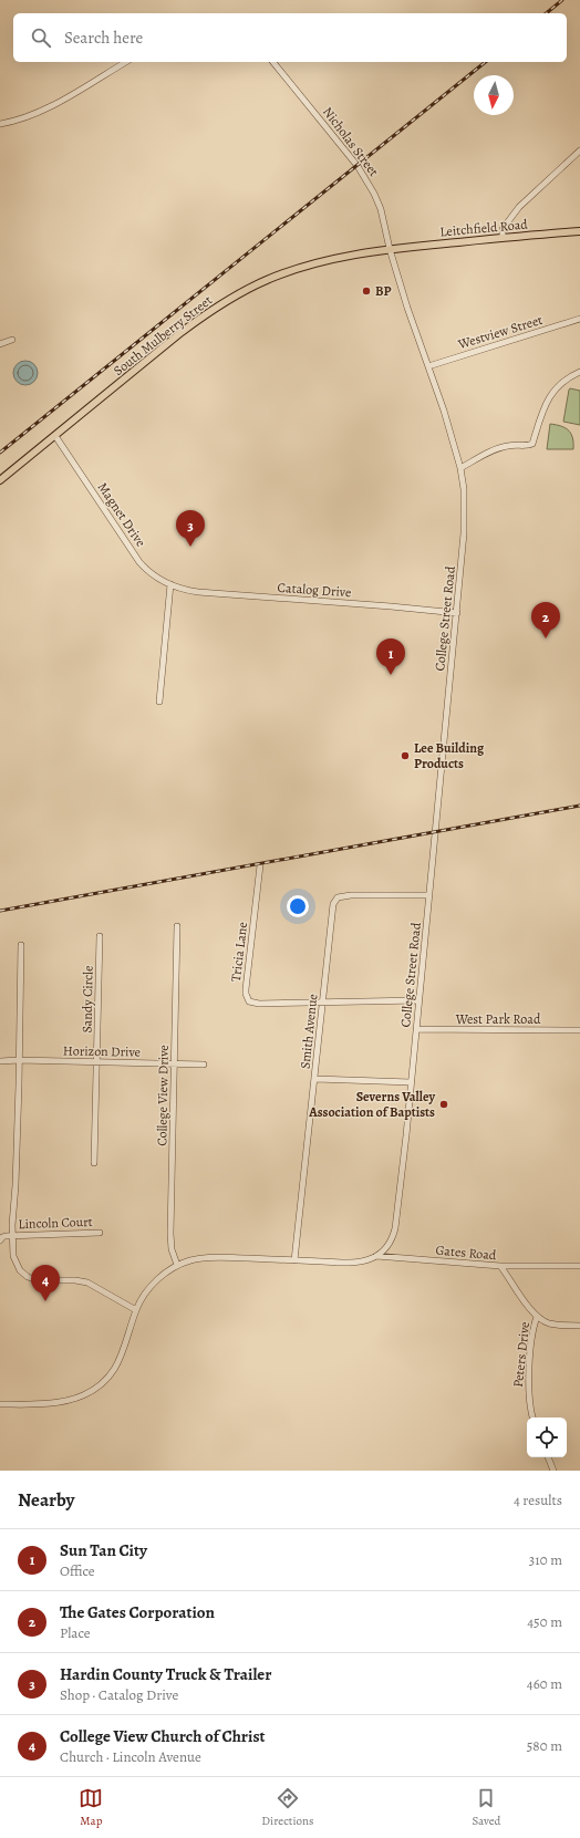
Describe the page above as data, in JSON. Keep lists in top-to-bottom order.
{
  "streets": {
    "main road": ["Leitchfield Road", "South Mulberry Street"],
    "street": [
      "Nicholas Street",
      "Westview Street",
      "Magnet Drive",
      "Catalog Drive",
      "College Street Road",
      "Tricia Lane",
      "Sandy Circle",
      "West Park Road",
      "Smith Avenue",
      "Horizon Drive",
      "College View Drive",
      "Lincoln Court",
      "Gates Road",
      "Peters Drive"
    ]
  },
  "crossings": [
    ["Nicholas Street", "Leitchfield Road"],
    ["Nicholas Street", "South Mulberry Street"],
    ["Nicholas Street", "College Street Road"],
    ["Leitchfield Road", "South Mulberry Street"],
    ["Leitchfield Road", "College Street Road"],
    ["Westview Street", "College Street Road"],
    ["South Mulberry Street", "Magnet Drive"],
    ["South Mulberry Street", "College Street Road"],
    ["Magnet Drive", "Catalog Drive"],
    ["Catalog Drive", "College Street Road"],
    ["College Street Road", "Tricia Lane"],
    ["College Street Road", "West Park Road"],
    ["College Street Road", "Smith Avenue"],
    ["College Street Road", "Gates Road"],
    ["Tricia Lane", "Smith Avenue"],
    ["Sandy Circle", "Horizon Drive"],
    ["Horizon Drive", "College View Drive"],
    ["Gates Road", "Peters Drive"]
  ],
  "places": ["BP", "Lee Building Products", "Severns Valley Association of Baptists"],
  "north": "bottom",
  "page": {
    "search": "Search here",
    "pins": [
      "3",
      "2",
      "1",
      "4"
    ],
    "heading": ["Nearby", "4 results"],
    "list": [
      {
        "mark": "1",
        "name": "Sun Tan City",
        "note": "Office",
        "value": "310 m"
      },
      {
        "mark": "2",
        "name": "The Gates Corporation",
        "note": "Place",
        "value": "450 m"
      },
      {
        "mark": "3",
        "name": "Hardin County Truck & Trailer",
        "note": "Shop · Catalog Drive",
        "value": "460 m"
      },
      {
        "mark": "4",
        "name": "College View Church of Christ",
        "note": "Church · Lincoln Avenue",
        "value": "580 m"
      }
    ],
    "nav": ["Map", "Directions", "Saved"]
  }
}
